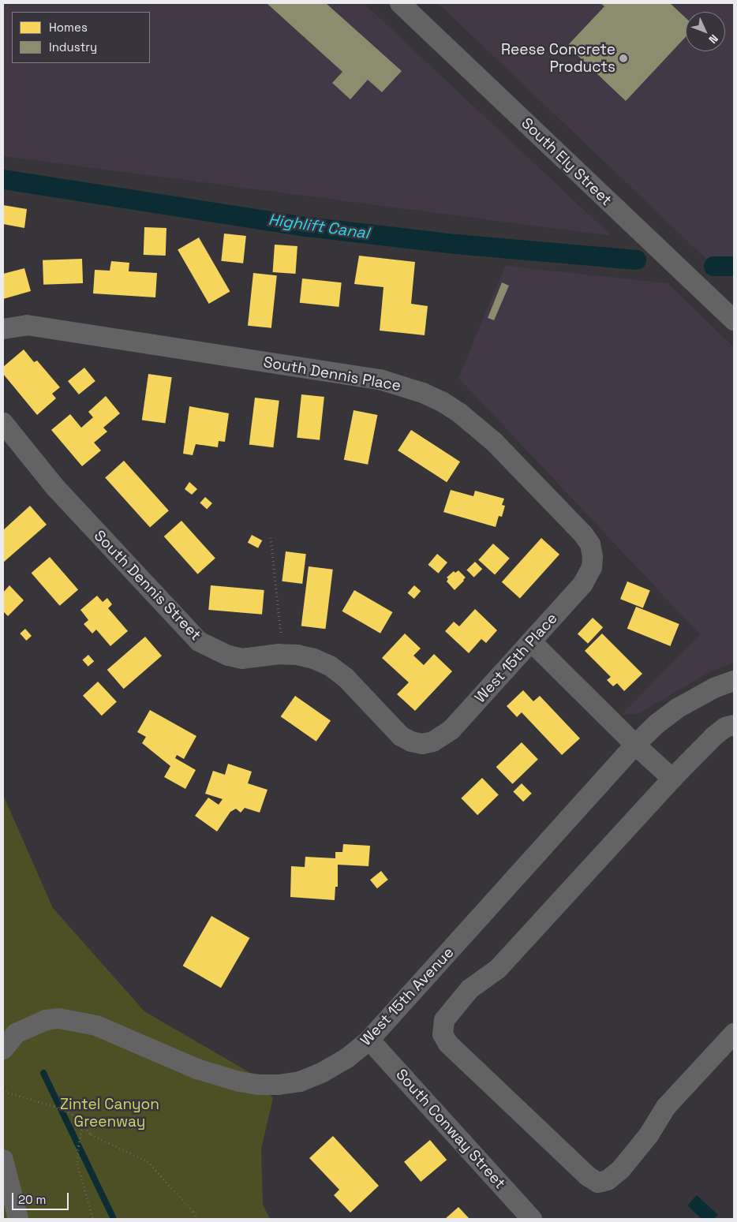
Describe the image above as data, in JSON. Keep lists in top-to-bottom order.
{
  "streets": {
    "street": [
      "South Ely Street",
      "South Dennis Place",
      "South Dennis Street",
      "West 15th Place",
      "West 15th Avenue",
      "South Conway Street"
    ]
  },
  "crossings": [
    ["South Dennis Place", "West 15th Place"],
    ["South Dennis Street", "West 15th Place"],
    ["West 15th Avenue", "South Conway Street"]
  ],
  "water": ["Highlift Canal"],
  "parks": ["Zintel Canyon Greenway"],
  "places": ["Reese Concrete Products"],
  "legend": ["Homes", "Industry"],
  "scale_bar": "20 m",
  "north": "bottom right"
}
